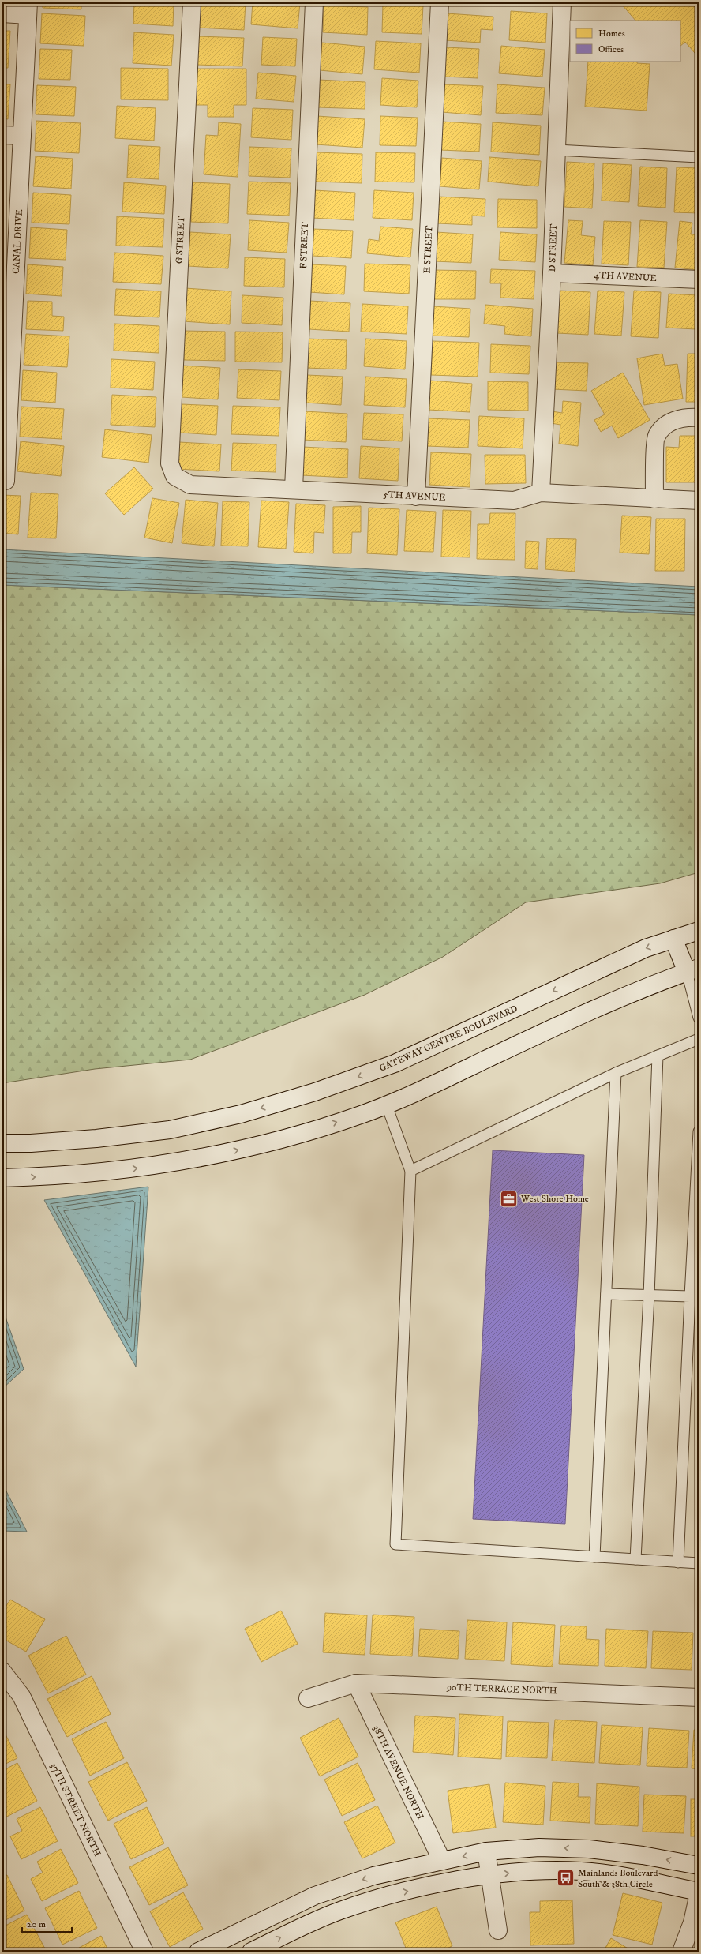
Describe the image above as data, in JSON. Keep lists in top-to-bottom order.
{
  "streets": {
    "street": [
      "G STREET",
      "CANAL DRIVE",
      "F STREET",
      "D STREET",
      "E STREET",
      "4TH AVENUE",
      "5TH AVENUE",
      "GATEWAY CENTRE BOULEVARD",
      "90TH TERRACE NORTH",
      "38TH AVENUE NORTH",
      "37TH STREET NORTH"
    ]
  },
  "crossings": [
    ["G STREET", "5TH AVENUE"],
    ["F STREET", "5TH AVENUE"],
    ["D STREET", "4TH AVENUE"],
    ["D STREET", "5TH AVENUE"],
    ["E STREET", "5TH AVENUE"],
    ["90TH TERRACE NORTH", "38TH AVENUE NORTH"]
  ],
  "places": {
    "office": ["West Shore Home"],
    "bus stop": ["Mainlands Boulevard South & 38th Circle"]
  },
  "legend": ["Homes", "Offices"],
  "scale_bar": "20 m"
}
